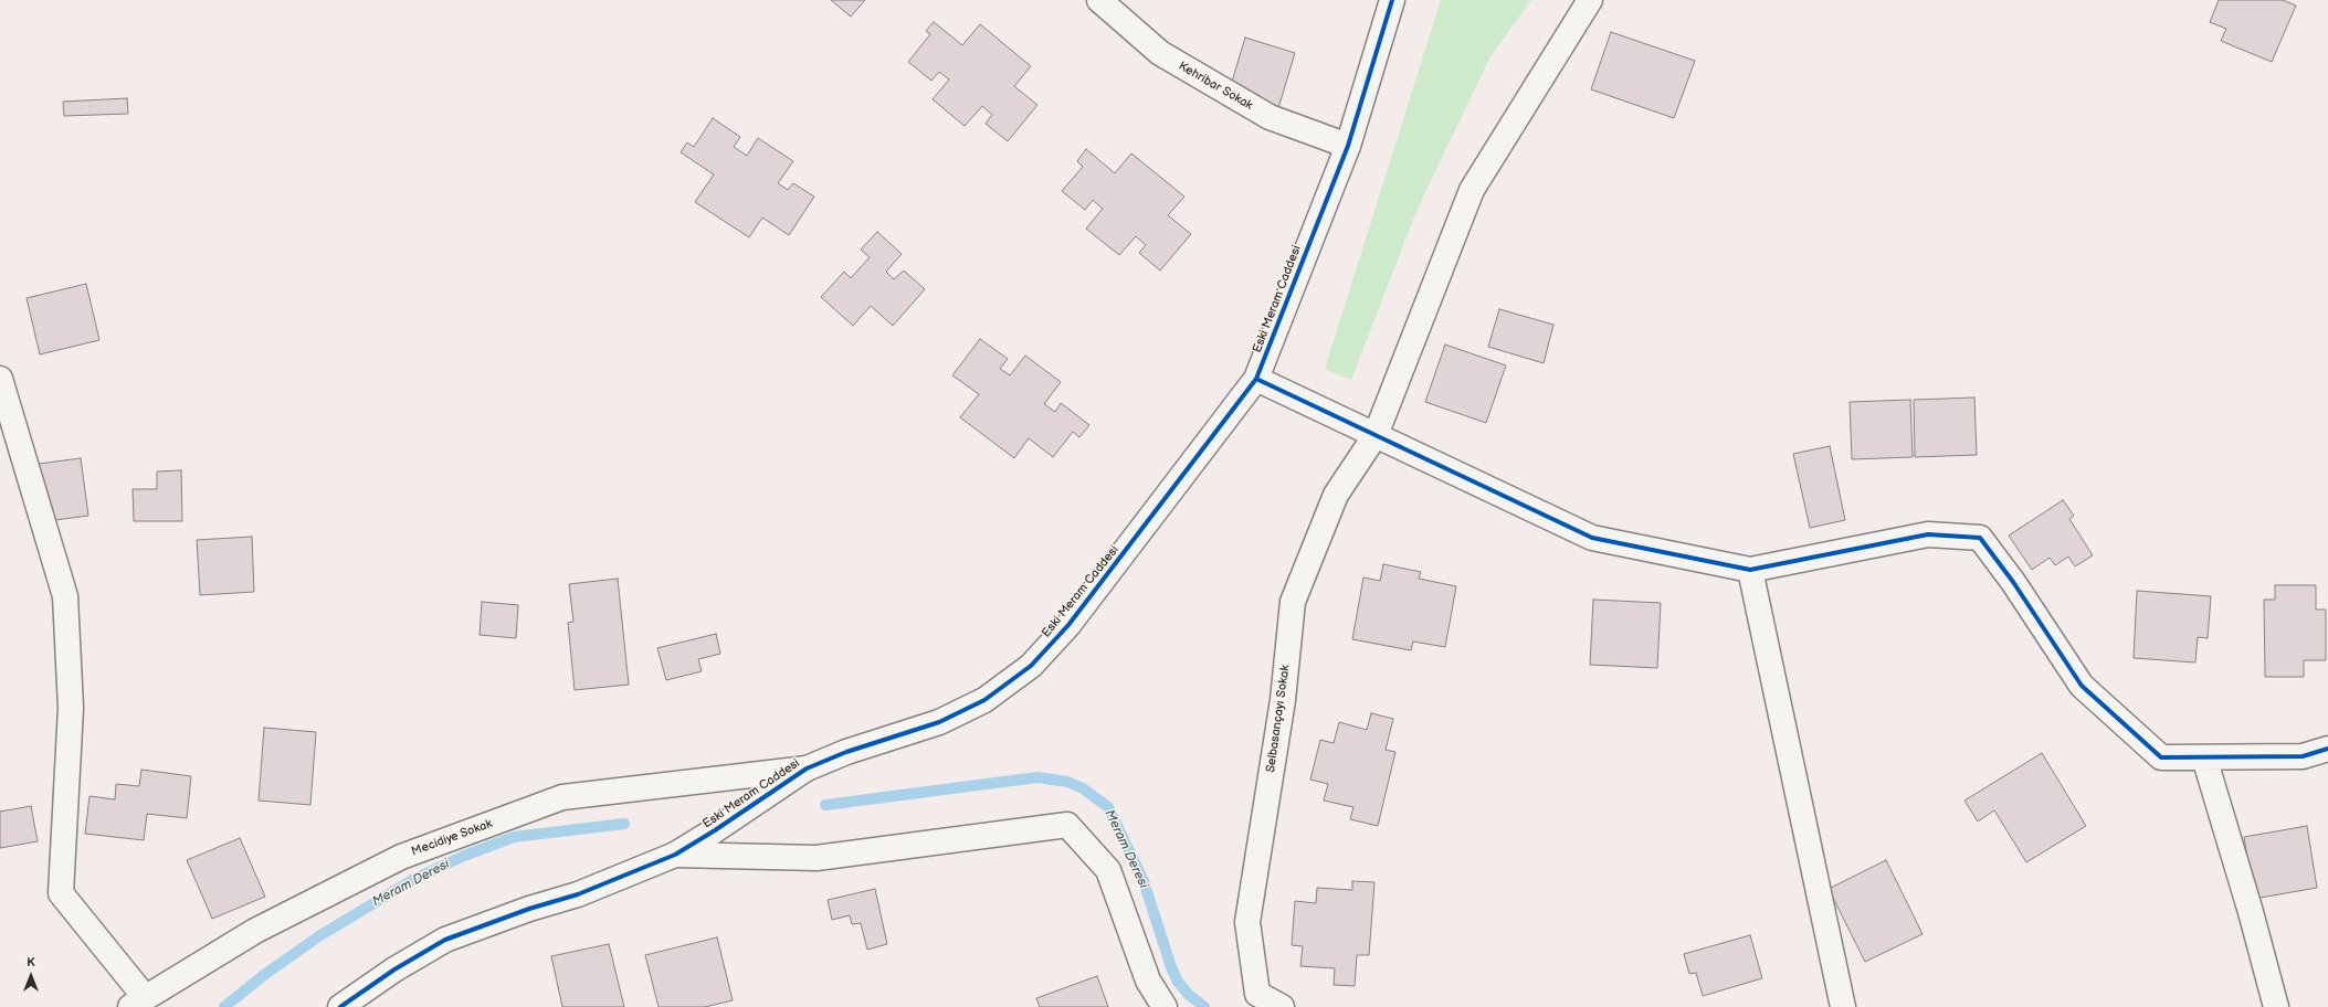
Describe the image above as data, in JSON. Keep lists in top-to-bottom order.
{
  "streets": {
    "street": [
      "Kehribar Sokak",
      "Eski Meram Caddesi",
      "Selbasançayı Sokak",
      "Mecidiye Sokak"
    ]
  },
  "crossings": [
    ["Kehribar Sokak", "Eski Meram Caddesi"],
    ["Eski Meram Caddesi", "Mecidiye Sokak"]
  ],
  "water": ["Meram Deresi"],
  "north": "top"
}
